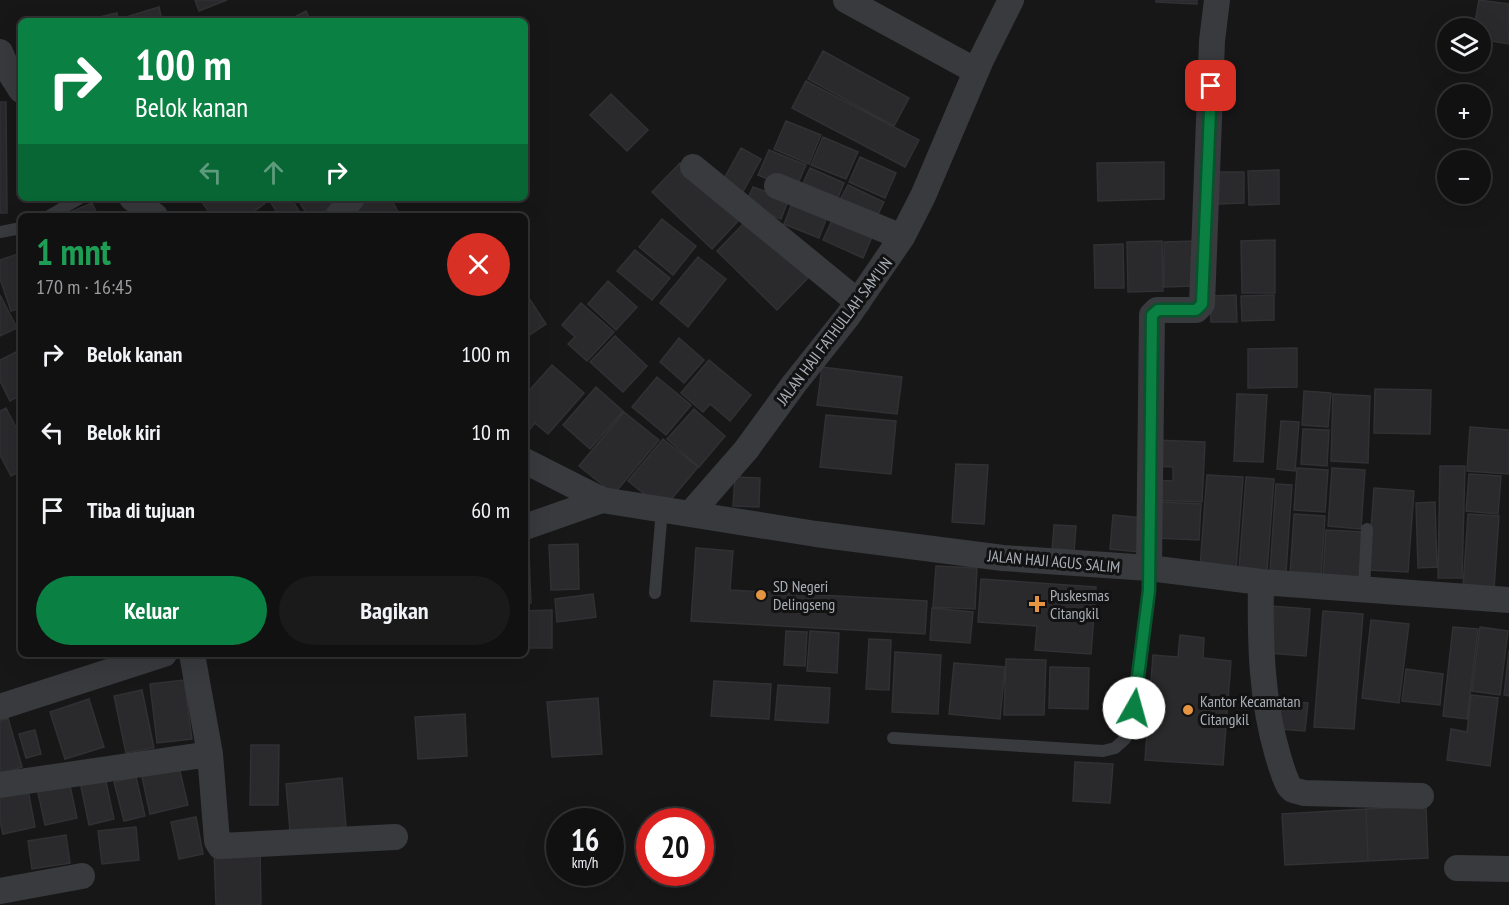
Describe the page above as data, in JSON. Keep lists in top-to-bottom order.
{
  "streets": {
    "street": ["JALAN HAJI FATHULLAH SAM'UN", "JALAN HAJI AGUS SALIM"]
  },
  "crossings": [
    ["JALAN HAJI FATHULLAH SAM'UN", "JALAN HAJI AGUS SALIM"]
  ],
  "places": {
    "other": ["SD Negeri Delingseng", "Kantor Kecamatan Citangkil"],
    "health": ["Puskesmas Citangkil"]
  },
  "page": {
    "map_buttons": ["+", "−"],
    "turn": ["100 m", "Belok kanan"],
    "heading": ["1 mnt", "170 m · 16:45"],
    "list": [
      {
        "name": "Belok kanan",
        "value": "100 m"
      },
      {
        "name": "Belok kiri",
        "value": "10 m"
      },
      {
        "name": "Tiba di tujuan",
        "value": "60 m"
      }
    ],
    "buttons": ["Keluar", "Bagikan"],
    "speed": "16 km/h",
    "limit": "20"
  }
}
